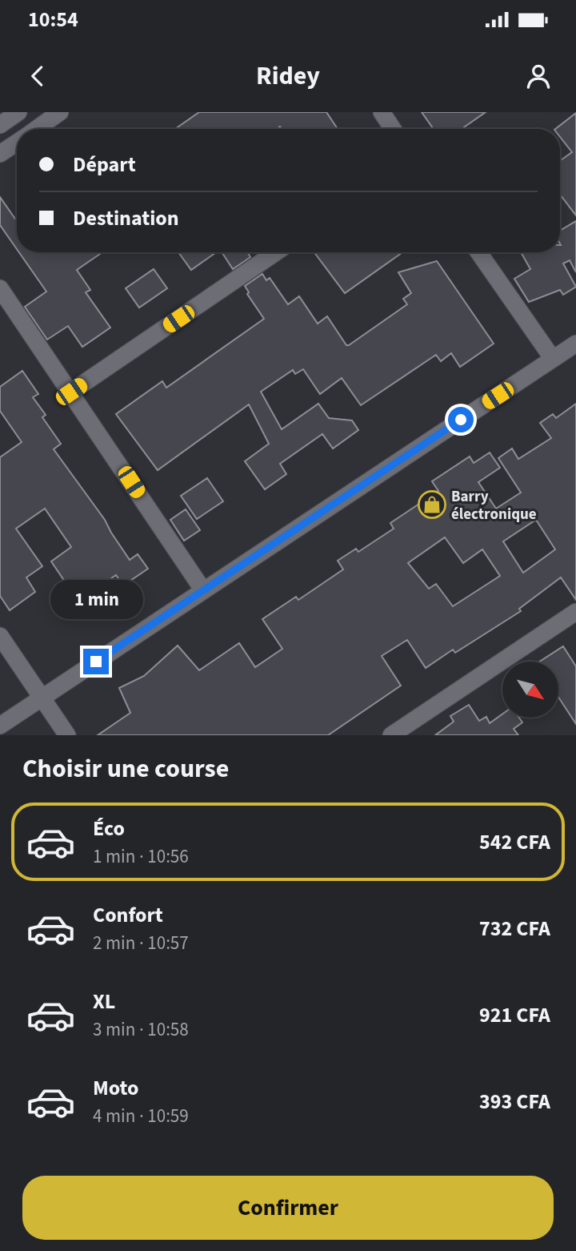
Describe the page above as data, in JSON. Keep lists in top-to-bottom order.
{
  "places": {
    "shop": ["Barry électronique"]
  },
  "north": "bottom right",
  "page": {
    "status": "10:54",
    "header": "Ridey",
    "banner": ["Départ", "Destination"],
    "bubble": "1 min",
    "heading": "Choisir une course",
    "list": [
      {
        "name": "Éco",
        "note": "1 min · 10:56",
        "value": "542 CFA"
      },
      {
        "name": "Confort",
        "note": "2 min · 10:57",
        "value": "732 CFA"
      },
      {
        "name": "XL",
        "note": "3 min · 10:58",
        "value": "921 CFA"
      },
      {
        "name": "Moto",
        "note": "4 min · 10:59",
        "value": "393 CFA"
      }
    ],
    "buttons": "Confirmer"
  }
}
